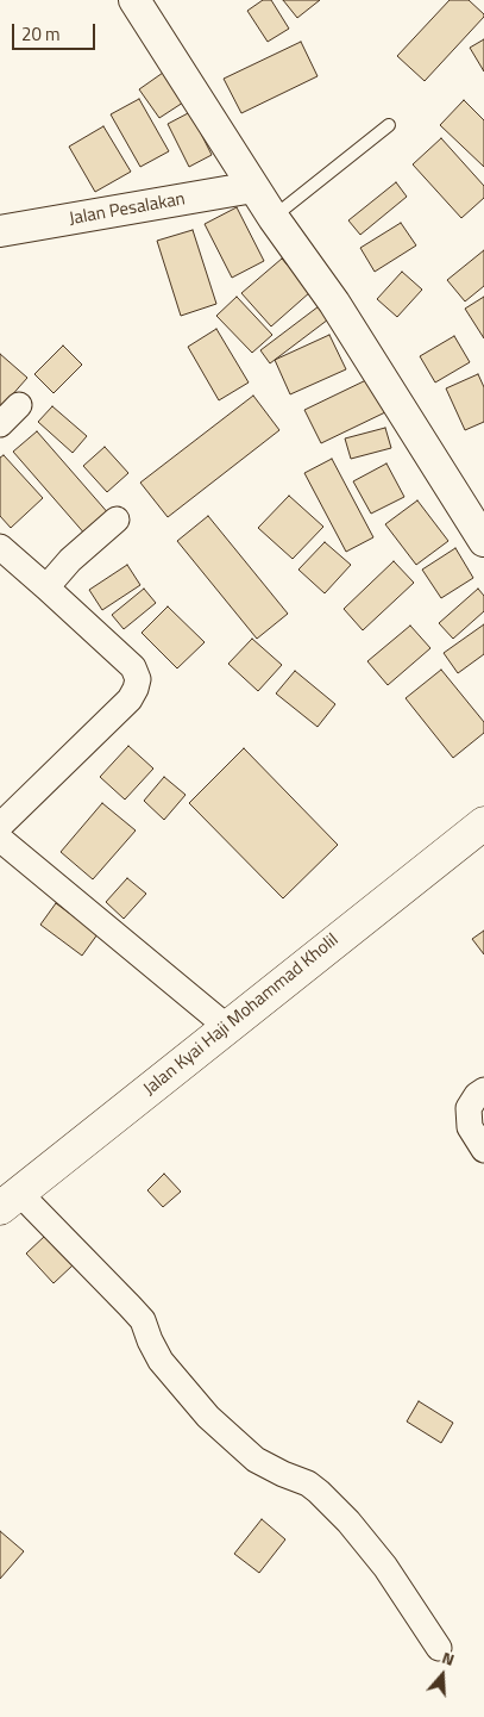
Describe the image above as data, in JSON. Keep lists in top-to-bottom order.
{
  "streets": {
    "main road": ["Jalan Kyai Haji Mohammad Kholil"],
    "street": ["Jalan Pesalakan"]
  },
  "scale_bar": "20 m",
  "north": "top"
}
